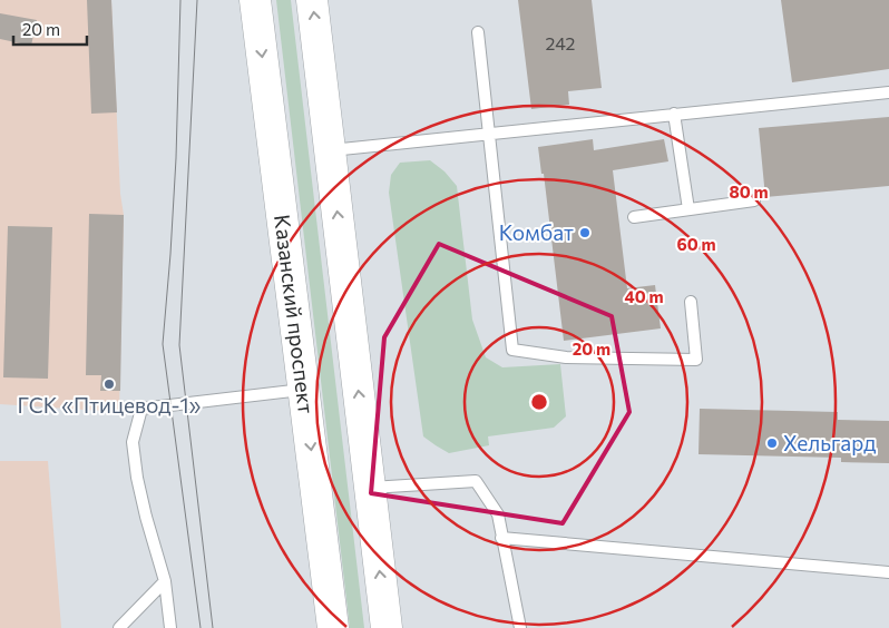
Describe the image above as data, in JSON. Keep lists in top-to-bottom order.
{
  "streets": {
    "main road": ["Казанский проспект"]
  },
  "places": ["Комбат", "ГСК «Птицевод-1»", "Хельгард"],
  "house_numbers": ["242"],
  "scale_bar": "20 m",
  "rings": [
    "80 m",
    "60 m",
    "40 m",
    "20 m"
  ]
}
